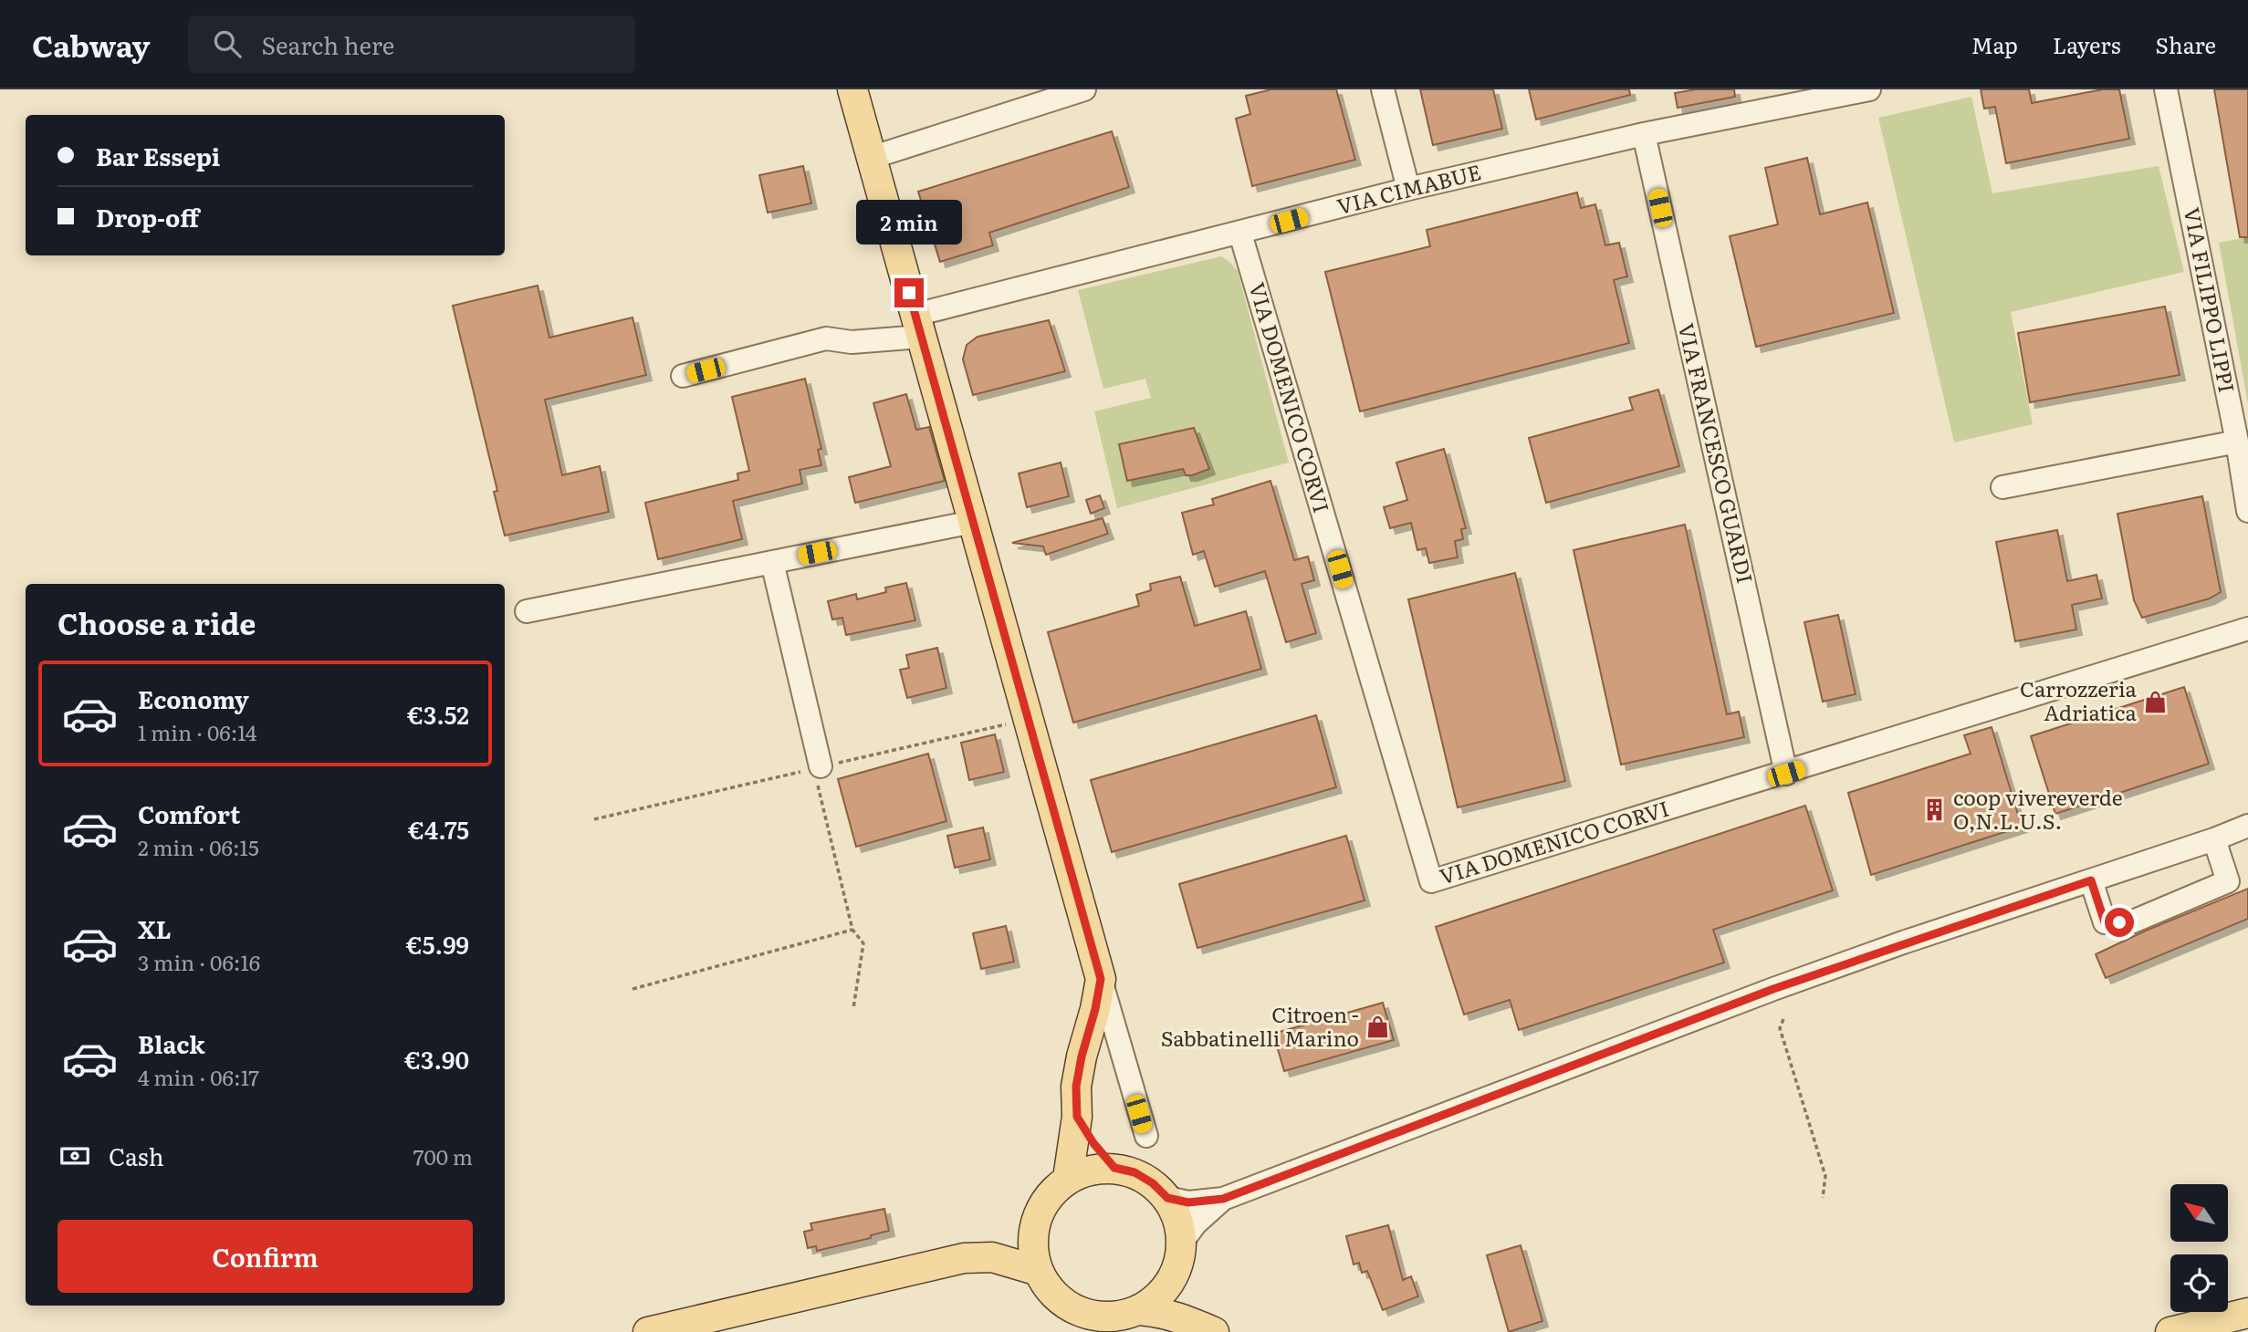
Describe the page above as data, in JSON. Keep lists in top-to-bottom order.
{
  "streets": {
    "street": [
      "VIA CIMABUE",
      "VIA FILIPPO LIPPI",
      "VIA DOMENICO CORVI",
      "VIA FRANCESCO GUARDI"
    ]
  },
  "crossings": [
    ["VIA CIMABUE", "VIA DOMENICO CORVI"],
    ["VIA CIMABUE", "VIA FRANCESCO GUARDI"],
    ["VIA DOMENICO CORVI", "VIA FRANCESCO GUARDI"]
  ],
  "places": {
    "shop": ["Carrozzeria Adriatica", "Citroen - Sabbatinelli Marino"],
    "building": ["coop vivereverde O,N.L.U.S."]
  },
  "north": "top left",
  "page": {
    "header": "Cabway",
    "search": "Search here",
    "nav": ["Map", "Layers", "Share"],
    "banner": ["Bar Essepi", "Drop-off"],
    "bubble": "2 min",
    "heading": "Choose a ride",
    "list": [
      {
        "name": "Economy",
        "note": "1 min · 06:14",
        "value": "€3.52"
      },
      {
        "name": "Comfort",
        "note": "2 min · 06:15",
        "value": "€4.75"
      },
      {
        "name": "XL",
        "note": "3 min · 06:16",
        "value": "€5.99"
      },
      {
        "name": "Black",
        "note": "4 min · 06:17",
        "value": "€3.90"
      }
    ],
    "pay": ["Cash", "700 m"],
    "buttons": "Confirm"
  }
}
